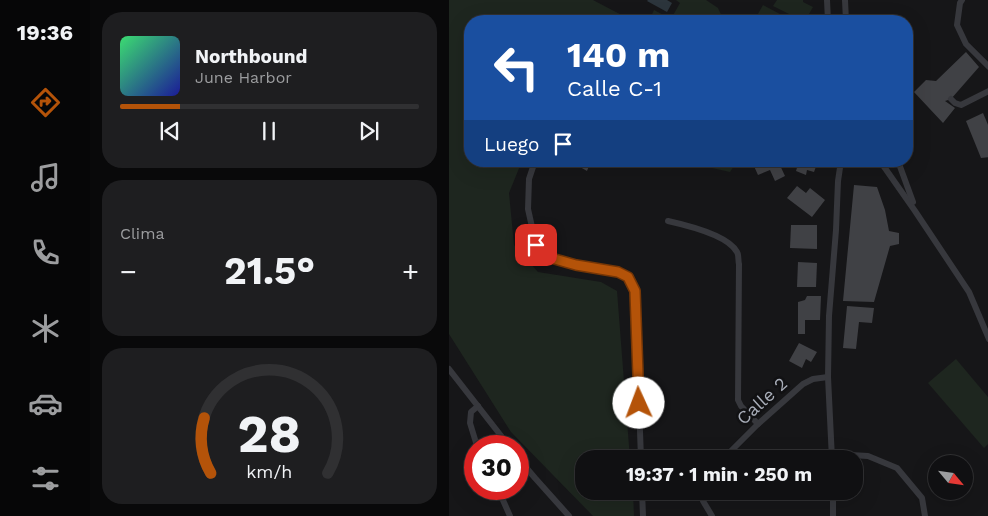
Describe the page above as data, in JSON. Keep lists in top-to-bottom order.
{
  "streets": {
    "street": ["Calle 2"]
  },
  "north": "bottom right",
  "page": {
    "tabs": "19:36",
    "turn": ["140 m", "Calle C-1"],
    "song": ["Northbound", "June Harbor"],
    "then": "Luego",
    "tile": "Clima",
    "heat": ["−", "21.5°", "+"],
    "limit": "30",
    "trip": "19:37 · 1 min · 250 m",
    "gauge": ["28", "km/h"]
  }
}
